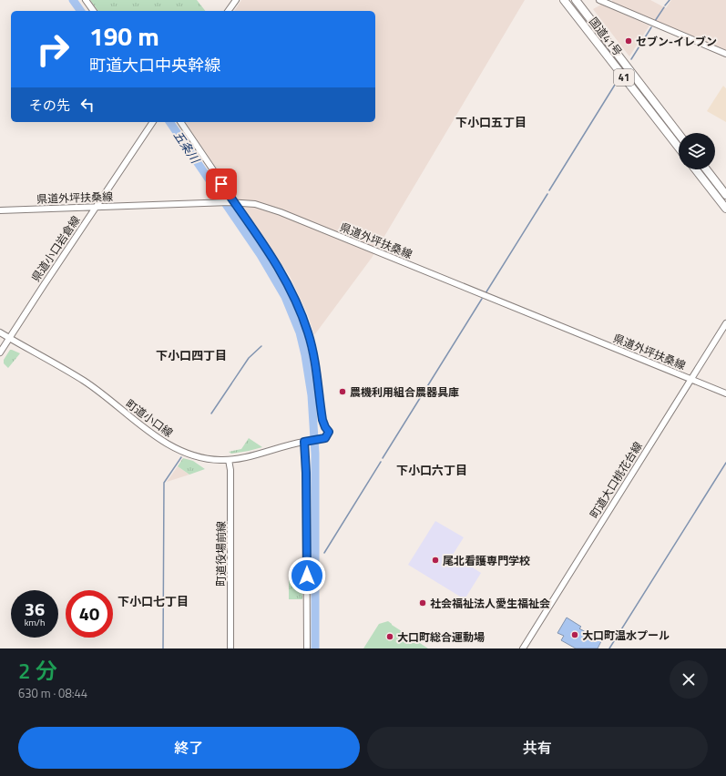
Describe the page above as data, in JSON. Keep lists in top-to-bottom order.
{
  "streets": {
    "highway": ["国道41号", "41"],
    "street": [
      "県道外坪扶桑線",
      "県道小口岩倉線",
      "町道小口線",
      "町道大口桃花台線",
      "町道役場前線"
    ]
  },
  "crossings": [
    ["県道外坪扶桑線", "県道小口岩倉線"],
    ["県道外坪扶桑線", "町道小口線"],
    ["県道外坪扶桑線", "町道大口桃花台線"],
    ["県道小口岩倉線", "町道小口線"],
    ["町道小口線", "町道役場前線"]
  ],
  "districts": [
    "下小口五丁目",
    "下小口四丁目",
    "下小口六丁目",
    "下小口七丁目"
  ],
  "water": ["五条川"],
  "places": [
    "セブン-イレブン",
    "農機利用組合農器具庫",
    "尾北看護専門学校",
    "社会福祉法人愛生福祉会",
    "大口町温水プール",
    "大口町総合運動場"
  ],
  "page": {
    "turn": ["190 m", "町道大口中央幹線"],
    "then": "その先",
    "speed": "36 km/h",
    "limit": "40",
    "heading": ["2 分", "630 m · 08:44"],
    "buttons": ["終了", "共有"]
  }
}
